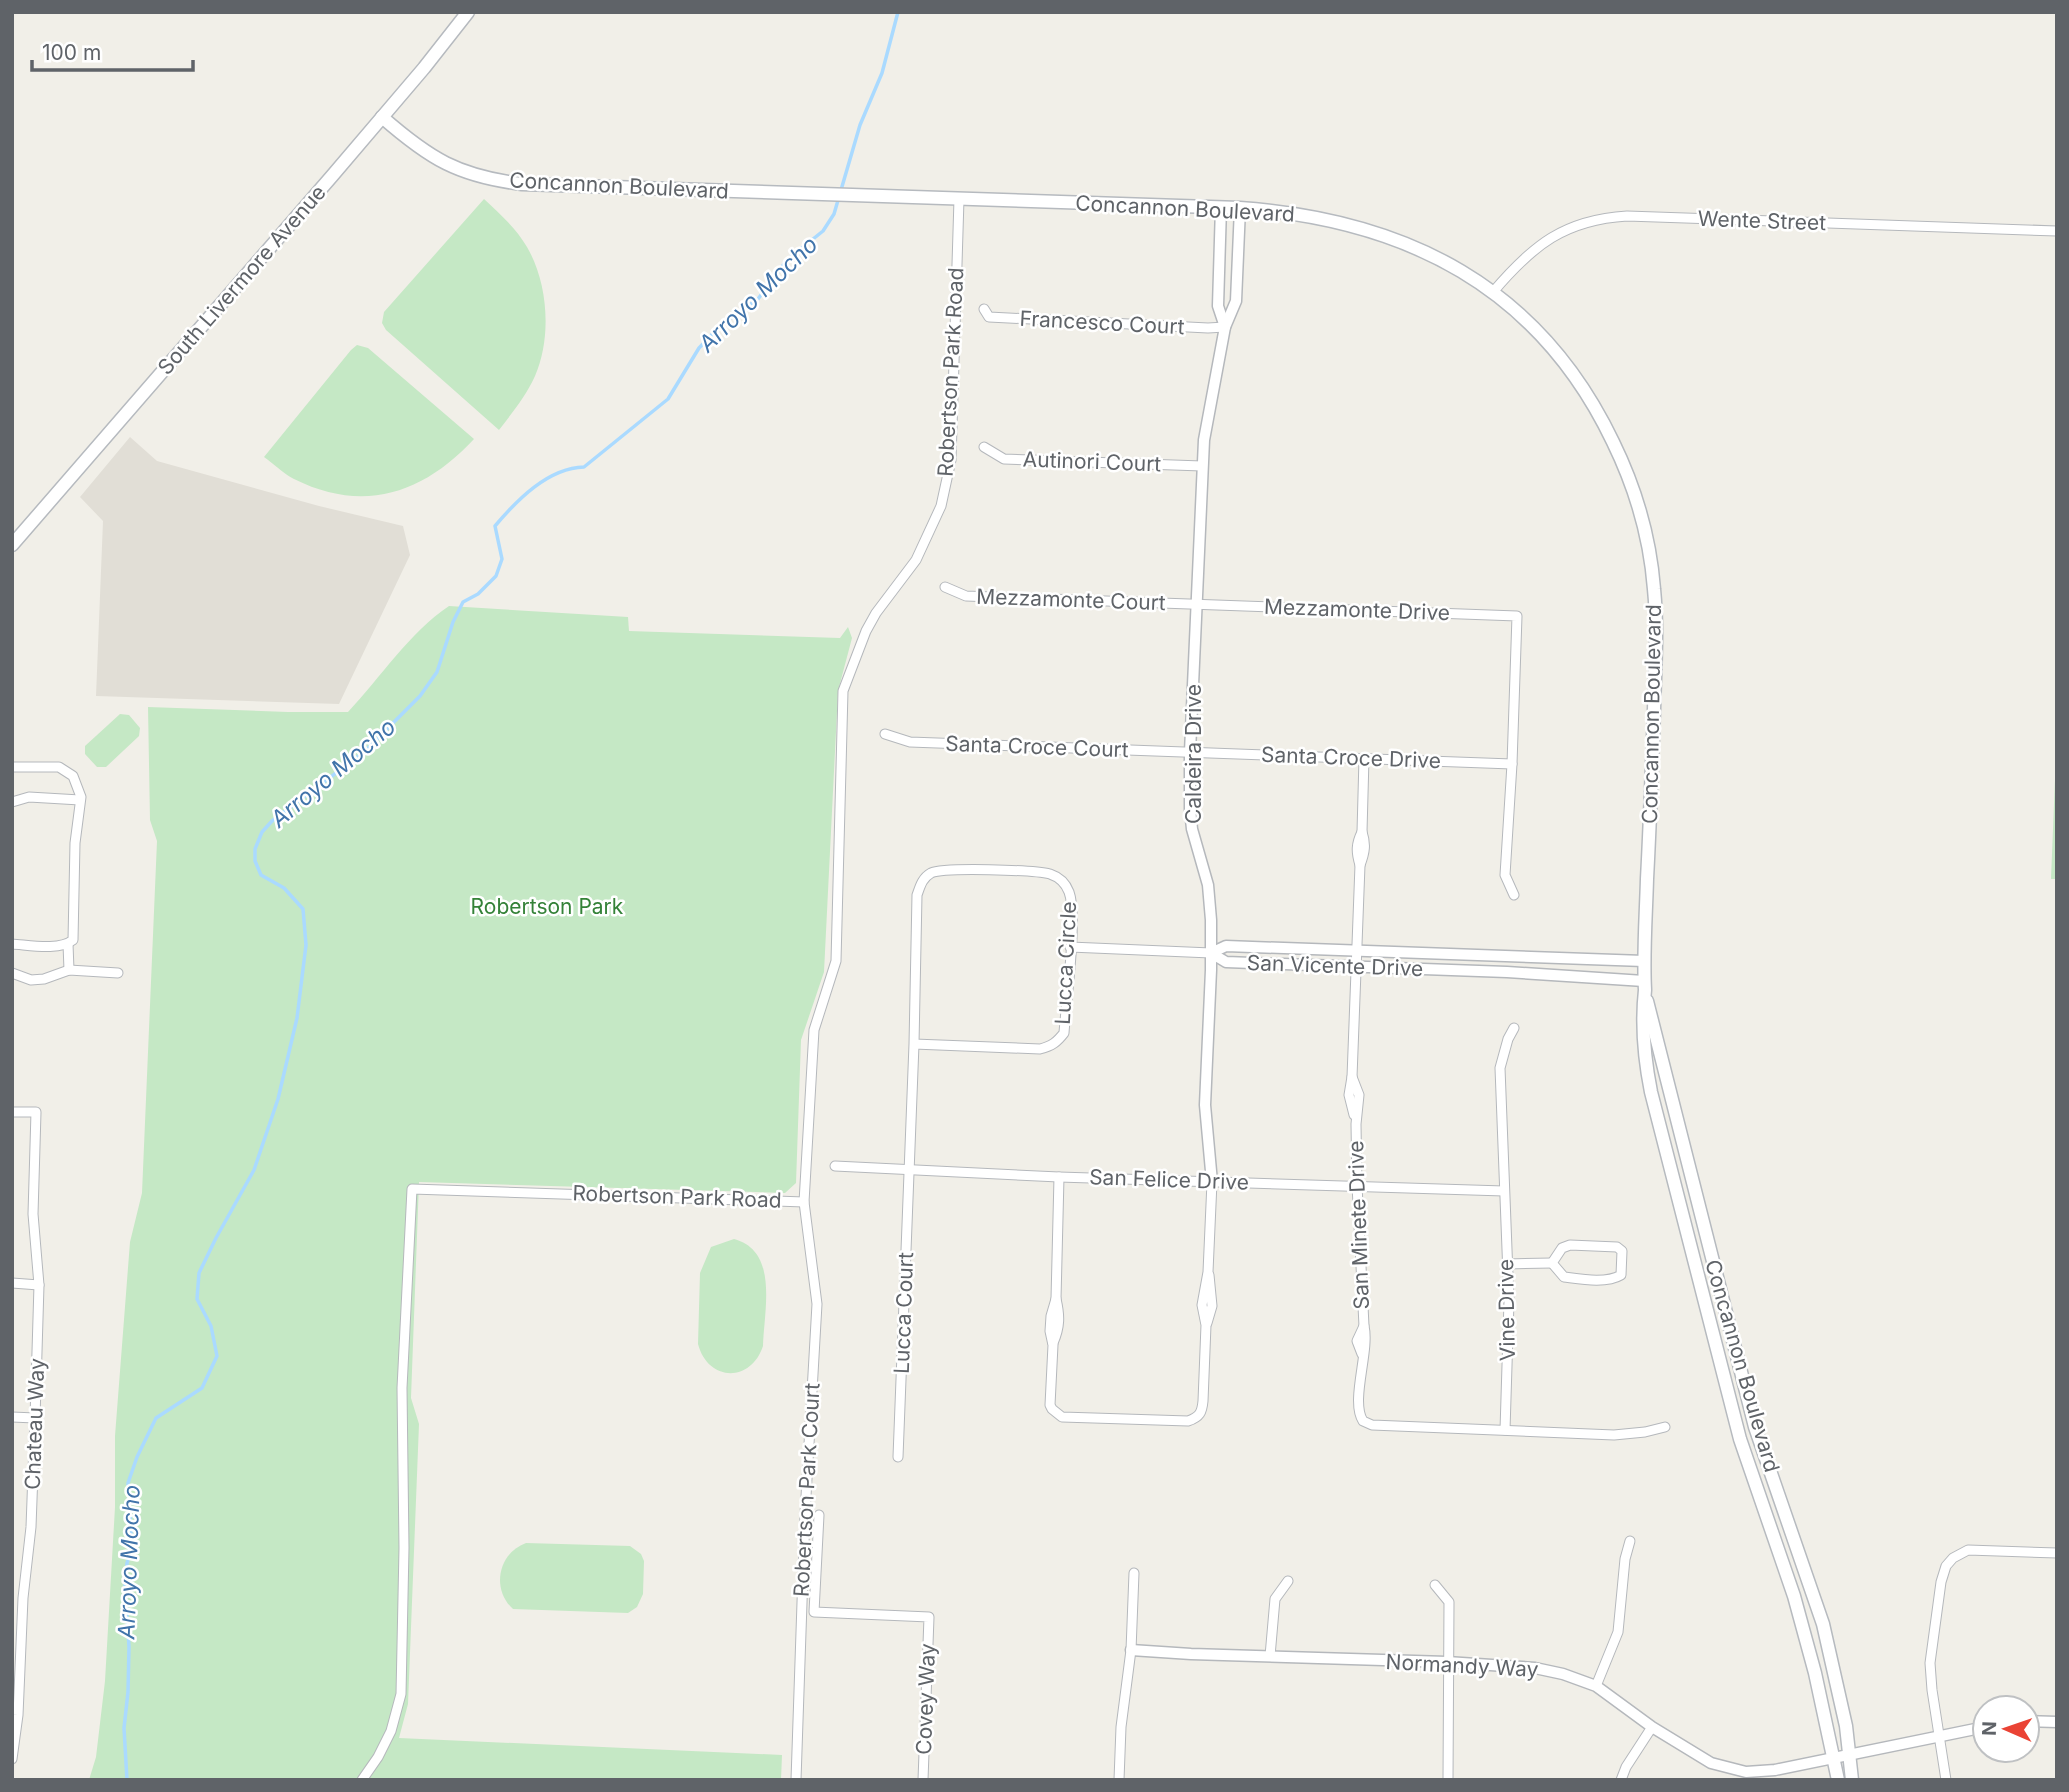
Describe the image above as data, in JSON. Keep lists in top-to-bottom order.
{
  "streets": {
    "main road": ["Concannon Boulevard", "South Livermore Avenue"],
    "street": [
      "Wente Street",
      "Francesco Court",
      "Robertson Park Road",
      "Autinori Court",
      "Mezzamonte Court",
      "Mezzamonte Drive",
      "Santa Croce Court",
      "Caldeira Drive",
      "Santa Croce Drive",
      "Lucca Circle",
      "San Vicente Drive",
      "San Felice Drive",
      "San Minete Drive",
      "Vine Drive",
      "Lucca Court",
      "Chateau Way",
      "Robertson Park Court",
      "Normandy Way",
      "Covey Way"
    ]
  },
  "crossings": [
    ["Concannon Boulevard", "Wente Street"],
    ["Concannon Boulevard", "South Livermore Avenue"],
    ["Concannon Boulevard", "Robertson Park Road"],
    ["Concannon Boulevard", "Caldeira Drive"],
    ["Concannon Boulevard", "San Vicente Drive"],
    ["Concannon Boulevard", "Normandy Way"],
    ["Francesco Court", "Caldeira Drive"],
    ["Robertson Park Road", "Robertson Park Court"],
    ["Autinori Court", "Caldeira Drive"],
    ["Mezzamonte Court", "Mezzamonte Drive"],
    ["Mezzamonte Court", "Caldeira Drive"],
    ["Mezzamonte Drive", "Caldeira Drive"],
    ["Mezzamonte Drive", "Santa Croce Drive"],
    ["Santa Croce Court", "Caldeira Drive"],
    ["Santa Croce Court", "Santa Croce Drive"],
    ["Caldeira Drive", "Santa Croce Drive"],
    ["Caldeira Drive", "San Vicente Drive"],
    ["Caldeira Drive", "San Felice Drive"],
    ["Santa Croce Drive", "San Minete Drive"],
    ["Lucca Circle", "San Felice Drive"],
    ["Lucca Circle", "Lucca Court"],
    ["San Vicente Drive", "San Minete Drive"],
    ["San Felice Drive", "San Minete Drive"],
    ["San Felice Drive", "Vine Drive"],
    ["San Felice Drive", "Lucca Court"],
    ["San Minete Drive", "Vine Drive"]
  ],
  "water": ["Arroyo Mocho"],
  "parks": ["Robertson Park"],
  "scale_bar": "100 m",
  "north": "left"
}
